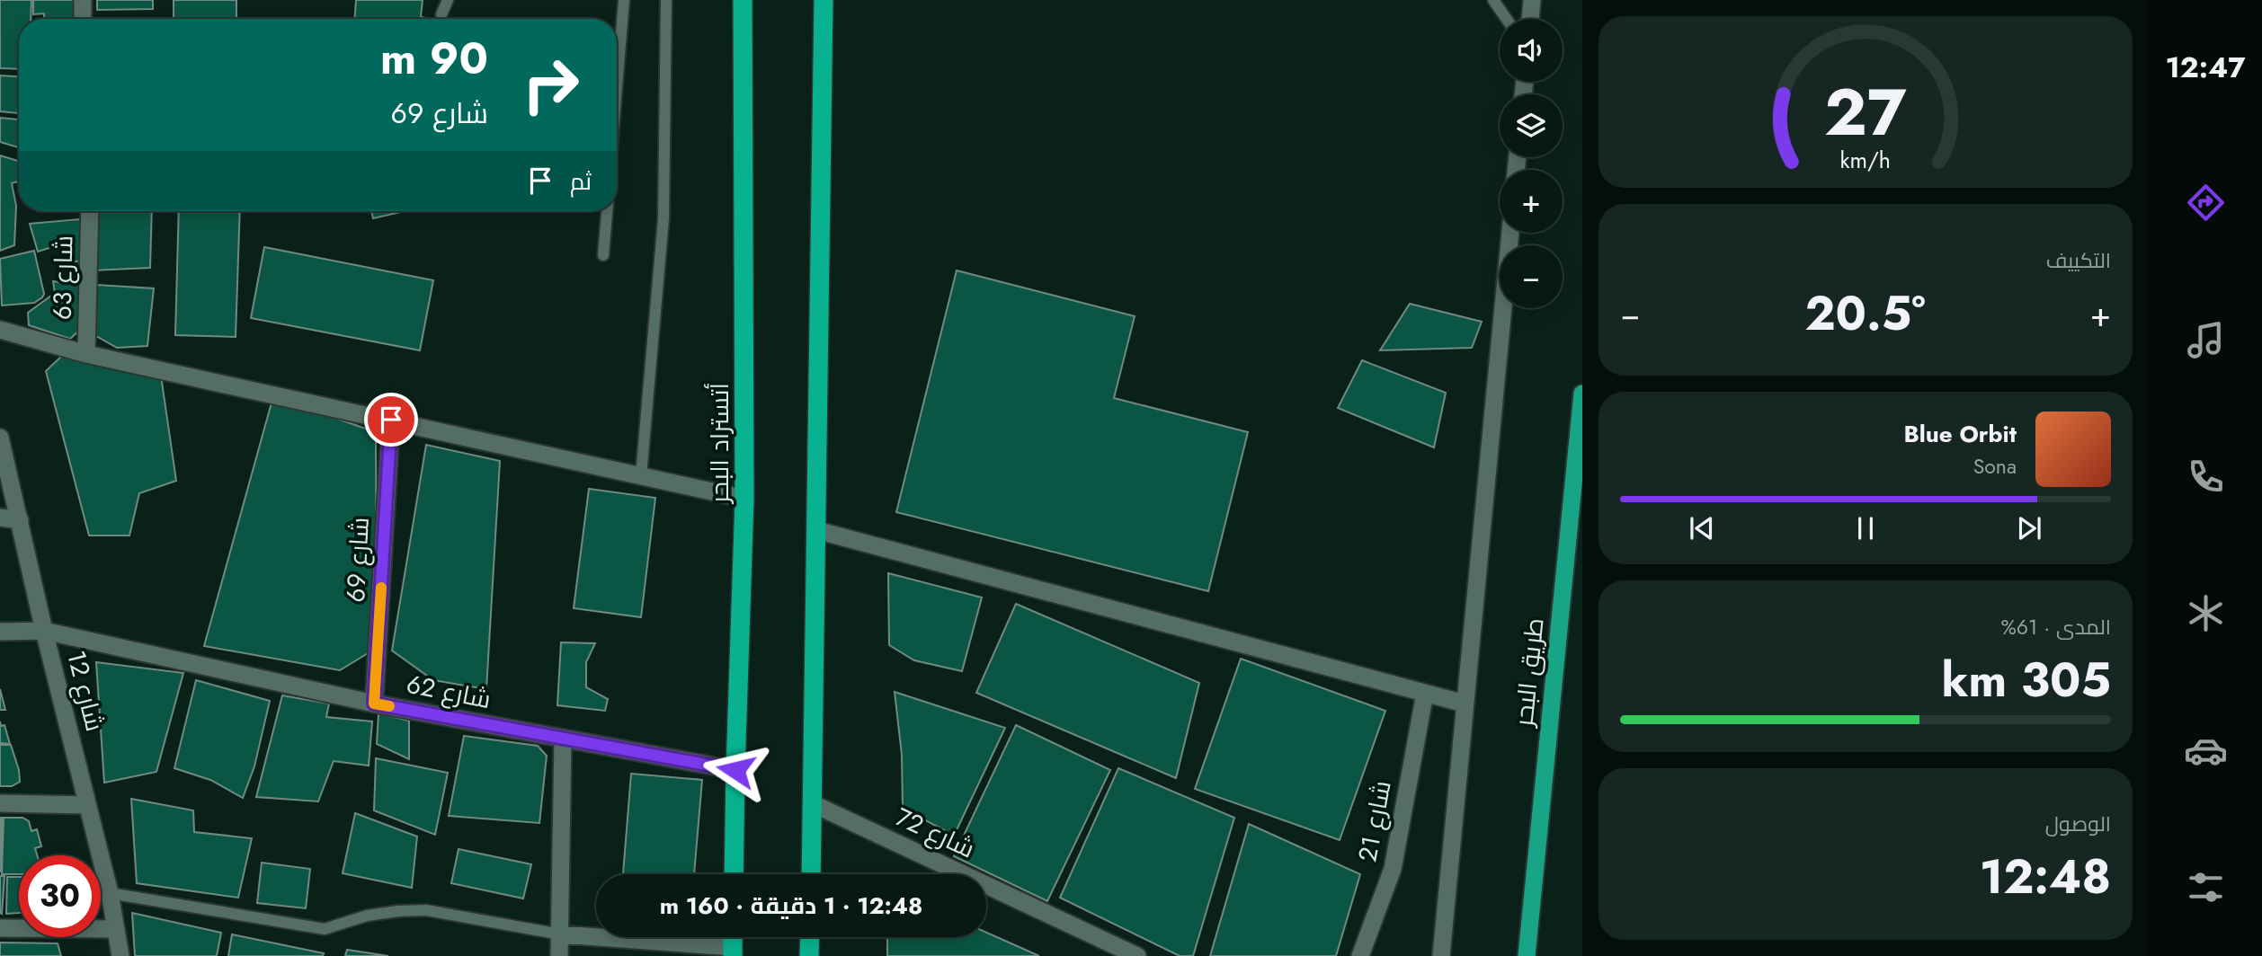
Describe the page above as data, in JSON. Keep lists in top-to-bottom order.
{
  "streets": {
    "highway": ["أتستراد البحر", "طريق البحر"],
    "street": [
      "شارع 63",
      "شارع 69",
      "شارع 12",
      "شارع 62",
      "شارع 21",
      "شارع 72"
    ]
  },
  "crossings": [
    ["أتستراد البحر", "شارع 62"],
    ["شارع 69", "شارع 62"],
    ["شارع 12", "شارع 62"]
  ],
  "page": {
    "tabs": "12:47",
    "map_buttons": ["+", "−"],
    "turn": ["90 m", "شارع 69"],
    "then": "ثم",
    "tile": [
      "التكييف",
      ["المدى · 61%", "305 km"],
      ["الوصول", "12:48"]
    ],
    "heat": ["−", "20.5°", "+"],
    "song": ["Blue Orbit", "Sona"],
    "limit": "30",
    "trip": "12:48 · 1 دقيقة · 160 m",
    "gauge": ["27", "km/h"]
  }
}
